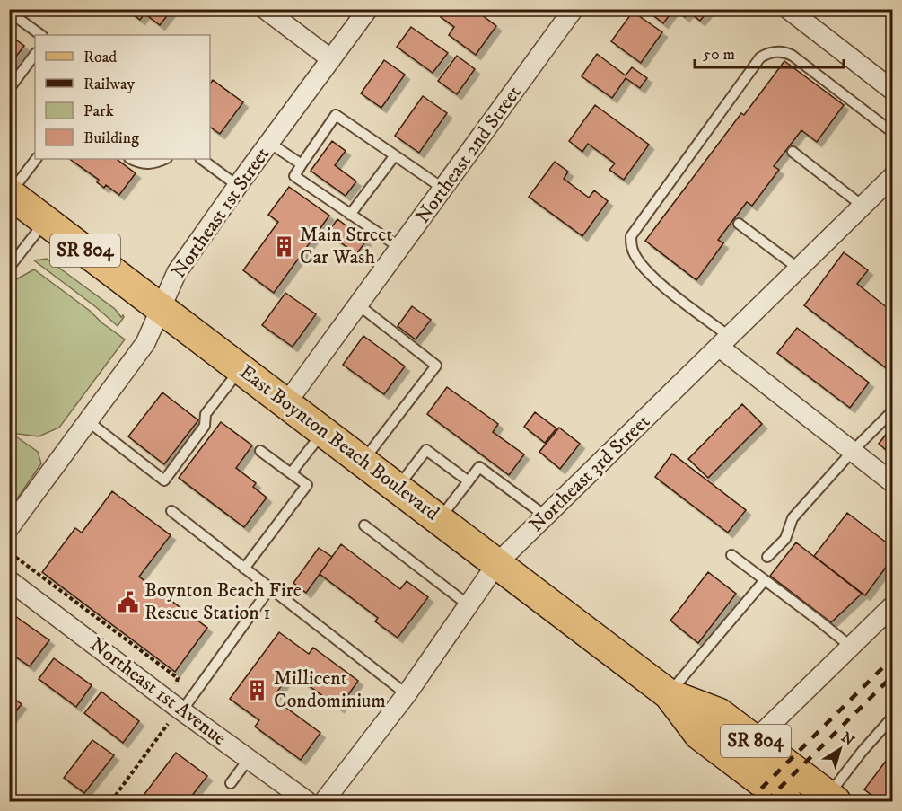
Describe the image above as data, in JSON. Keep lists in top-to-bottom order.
{
  "streets": {
    "main road": ["SR 804", "East Boynton Beach Boulevard"],
    "street": [
      "Northeast 2nd Street",
      "Northeast 1st Street",
      "Northeast 3rd Street",
      "Northeast 1st Avenue"
    ]
  },
  "crossings": [
    ["Northeast 2nd Street", "East Boynton Beach Boulevard"],
    ["Northeast 1st Street", "East Boynton Beach Boulevard"],
    ["East Boynton Beach Boulevard", "Northeast 3rd Street"]
  ],
  "places": {
    "building": ["Main Street Car Wash", "Millicent Condominium"],
    "public building": ["Boynton Beach Fire Rescue Station 1"]
  },
  "legend": [
    "Road",
    "Railway",
    "Park",
    "Building"
  ],
  "scale_bar": "50 m",
  "north": "top right"
}
